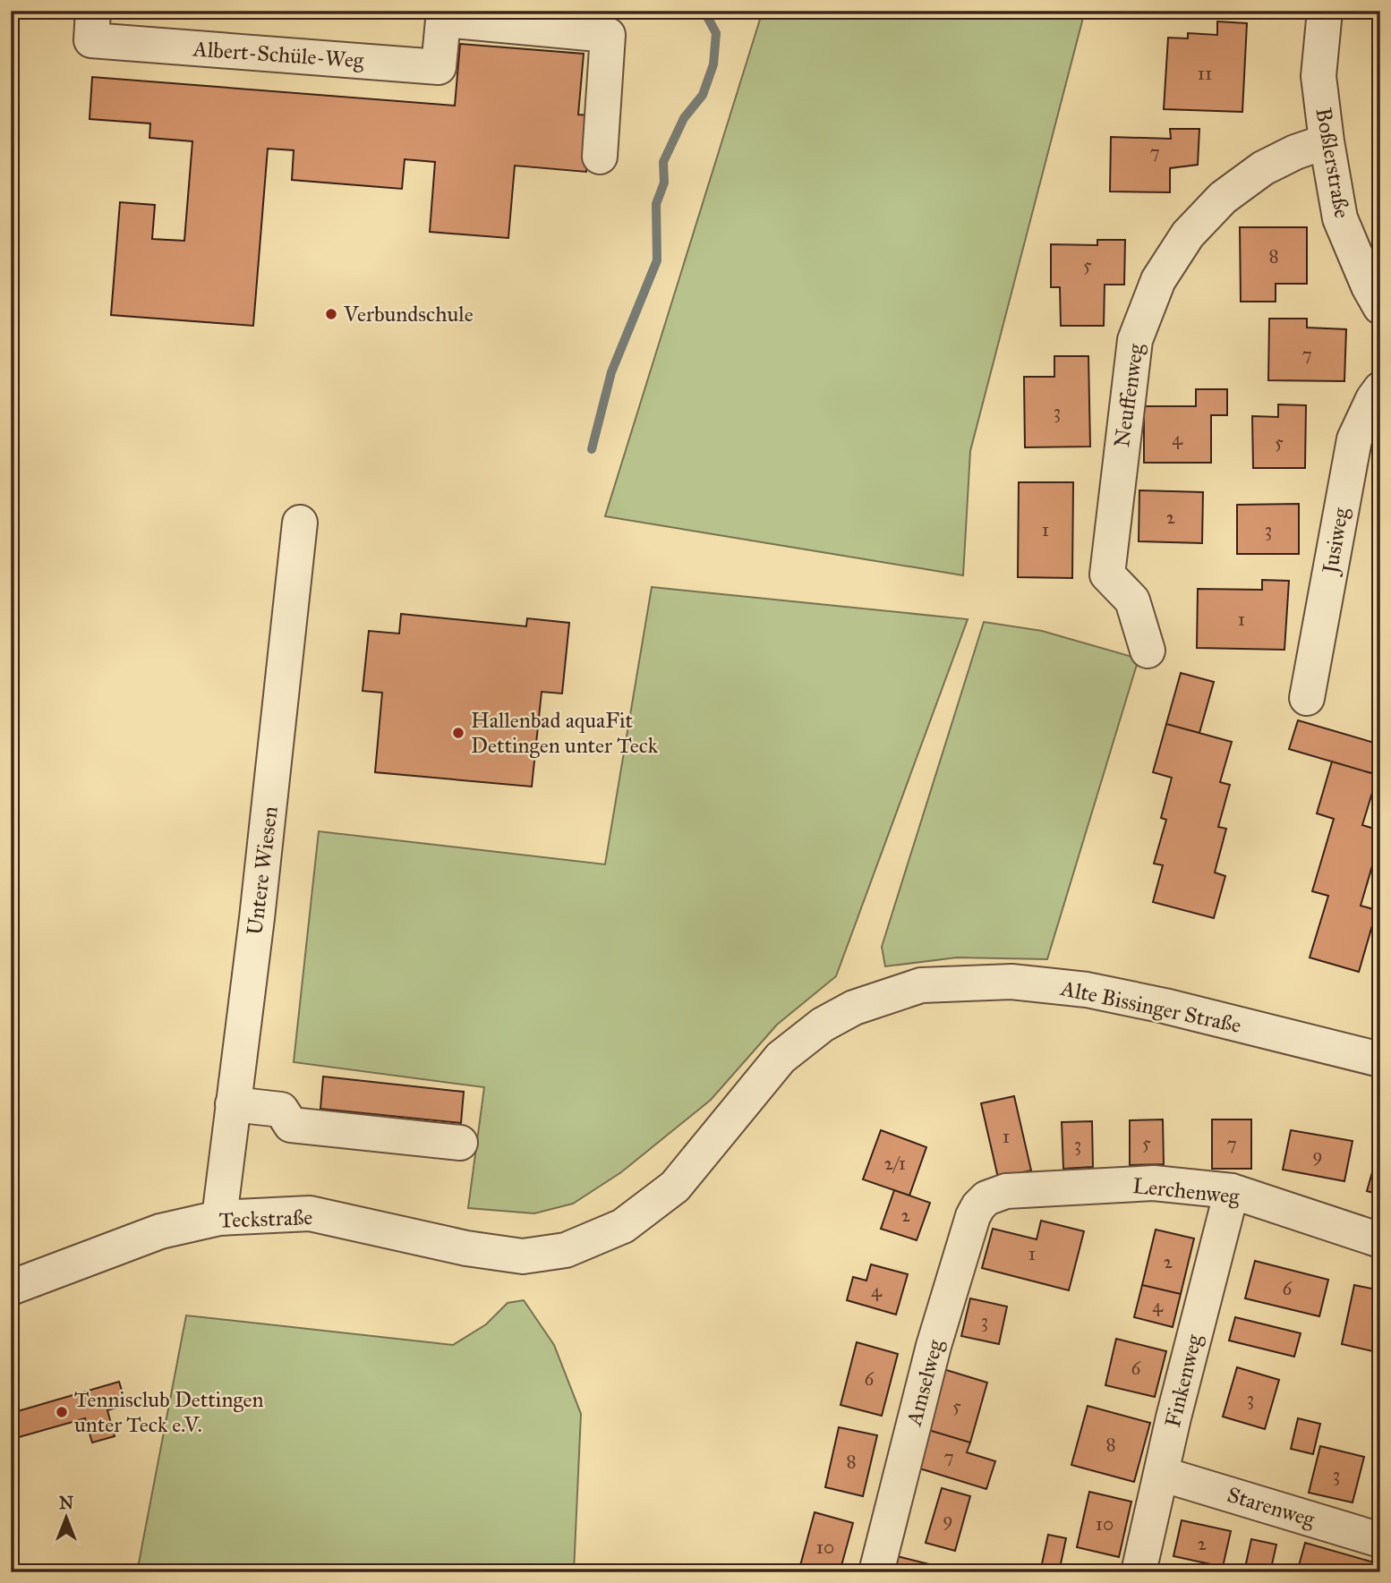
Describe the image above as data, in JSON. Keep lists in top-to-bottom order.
{
  "streets": {
    "street": [
      "Albert-Schüle-Weg",
      "Boßlerstraße",
      "Neuffenweg",
      "Jusiweg",
      "Untere Wiesen",
      "Alte Bissinger Straße",
      "Lerchenweg",
      "Teckstraße",
      "Finkenweg",
      "Amselweg",
      "Starenweg"
    ]
  },
  "crossings": [
    ["Boßlerstraße", "Neuffenweg"],
    ["Untere Wiesen", "Teckstraße"],
    ["Alte Bissinger Straße", "Teckstraße"],
    ["Lerchenweg", "Finkenweg"],
    ["Lerchenweg", "Amselweg"],
    ["Finkenweg", "Starenweg"]
  ],
  "places": ["Verbundschule", "Hallenbad aquaFit Dettingen unter Teck", "Tennisclub Dettingen unter Teck e.V."],
  "house_numbers": [
    "11",
    "7",
    "8",
    "5",
    "7",
    "3",
    "4",
    "5",
    "2",
    "1",
    "3",
    "1",
    "1",
    "5",
    "7",
    "3",
    "9",
    "2/1",
    "2",
    "1",
    "2",
    "6",
    "4",
    "4",
    "3",
    "6",
    "6",
    "3",
    "5",
    "8",
    "7",
    "8",
    "3",
    "9",
    "10",
    "2",
    "10"
  ],
  "north": "top"
}
